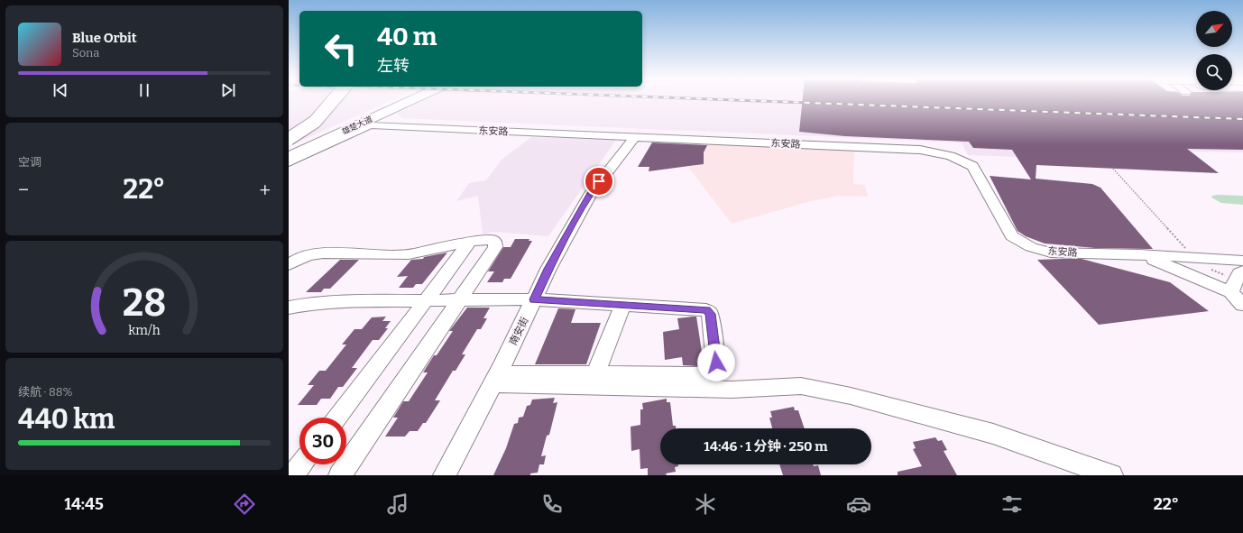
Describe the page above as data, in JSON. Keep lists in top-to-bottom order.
{
  "streets": {
    "main road": ["雄楚大道"],
    "street": ["东安路", "南安街"]
  },
  "crossings": [
    ["东安路", "南安街"]
  ],
  "north": "top right",
  "page": {
    "turn": ["40 m", "左转"],
    "song": ["Blue Orbit", "Sona"],
    "tile": [
      "空调",
      ["续航 · 88%", "440 km"]
    ],
    "heat": ["−", "22°", "+"],
    "limit": "30",
    "trip": "14:46 · 1 分钟 · 250 m",
    "tabs": ["14:45", "22°"],
    "gauge": ["28", "km/h"]
  }
}
